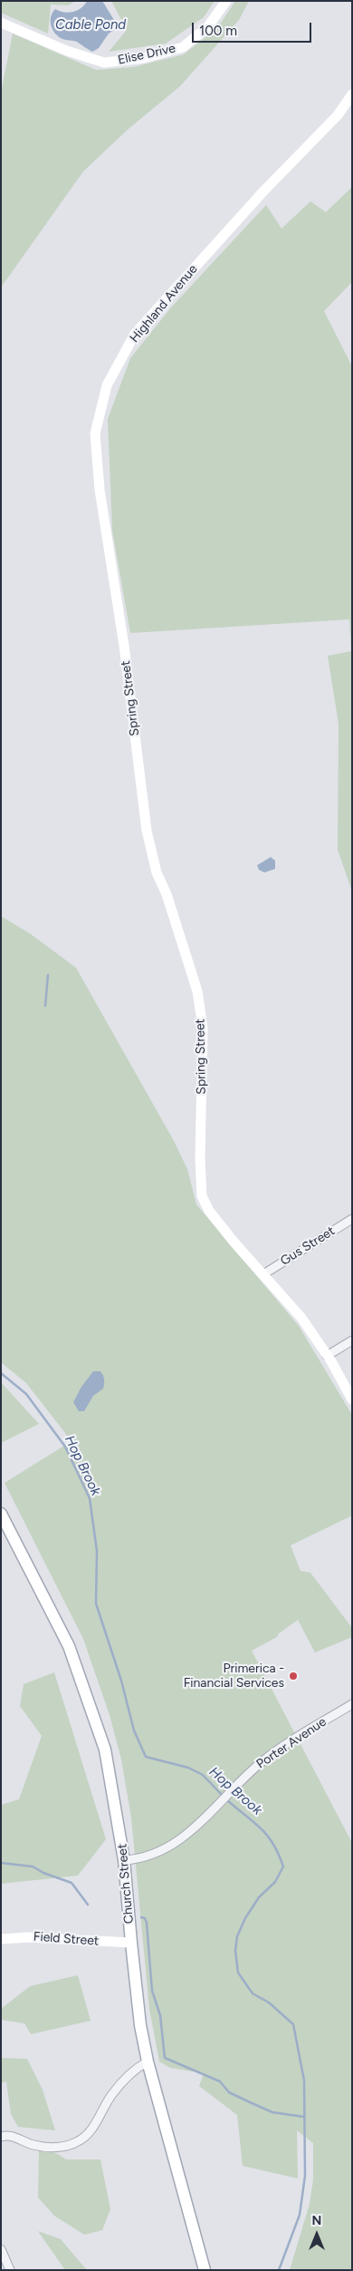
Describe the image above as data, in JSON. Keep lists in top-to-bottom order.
{
  "streets": {
    "main road": [
      "Elise Drive",
      "Highland Avenue",
      "Spring Street",
      "Church Street",
      "Field Street"
    ],
    "street": ["Gus Street", "Porter Avenue"]
  },
  "crossings": [
    ["Highland Avenue", "Spring Street"],
    ["Spring Street", "Gus Street"],
    ["Porter Avenue", "Church Street"],
    ["Church Street", "Field Street"]
  ],
  "water": ["Cable Pond", "Hop Brook"],
  "places": ["Primerica - Financial Services"],
  "scale_bar": "100 m",
  "north": "top"
}
